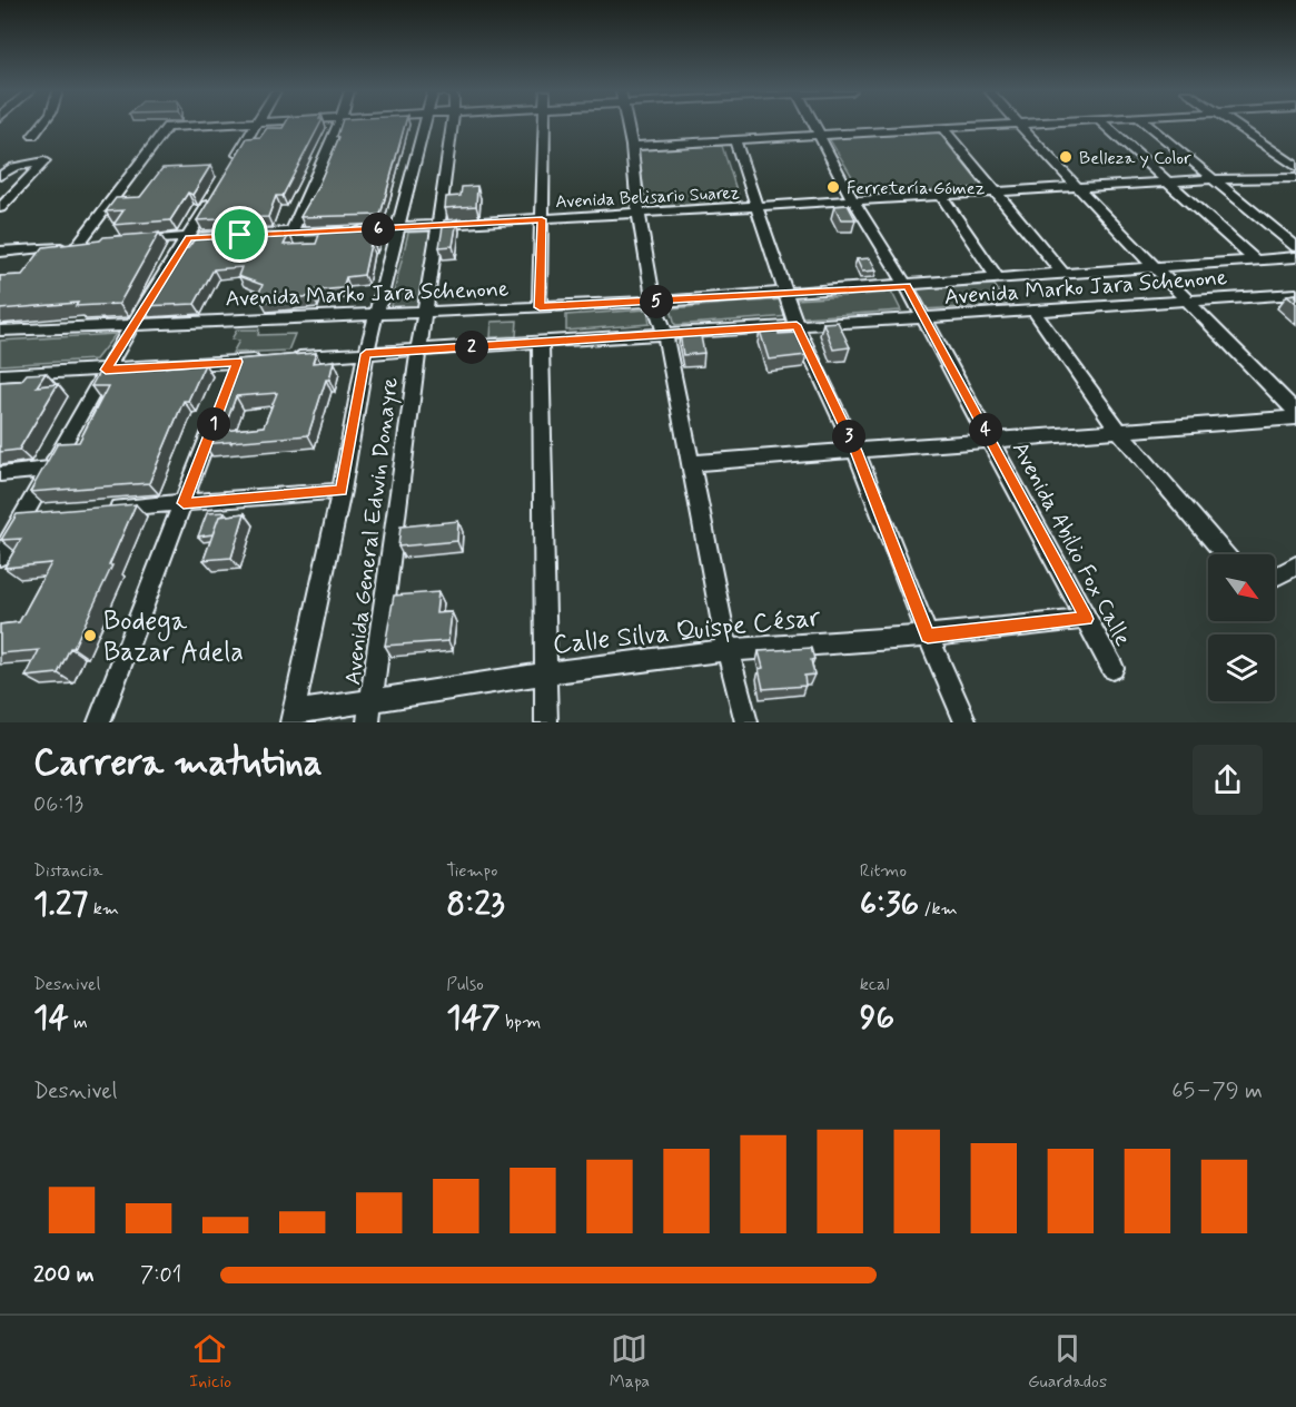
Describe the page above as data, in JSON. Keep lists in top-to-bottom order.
{
  "streets": {
    "street": [
      "Avenida Belisario Suarez",
      "Avenida Marko Jara Schenone",
      "Avenida General Edwin Donayre",
      "Avenida Abilio Fox Calle",
      "Calle Silva Quispe César"
    ]
  },
  "crossings": [
    ["Avenida Belisario Suarez", "Avenida General Edwin Donayre"],
    ["Avenida Belisario Suarez", "Avenida Abilio Fox Calle"],
    ["Avenida Marko Jara Schenone", "Avenida General Edwin Donayre"],
    ["Avenida Marko Jara Schenone", "Avenida Abilio Fox Calle"],
    ["Avenida General Edwin Donayre", "Calle Silva Quispe César"],
    ["Avenida Abilio Fox Calle", "Calle Silva Quispe César"]
  ],
  "places": ["Belleza y Color", "Ferretería Gómez", "Bodega Bazar Adela"],
  "north": "bottom right",
  "page": {
    "pins": [
      "6",
      "5",
      "2",
      "1",
      "4",
      "3"
    ],
    "heading": ["Carrera matutina", "06:13"],
    "stats": [
      ["Distancia", "1.27 km"],
      ["Tiempo", "8:23"],
      ["Ritmo", "6:36 /km"],
      ["Desnivel", "14 m"],
      ["Pulso", "147 bpm"],
      ["kcal", "96"]
    ],
    "chart": ["Desnivel", "65–79 m"],
    "list": [
      {
        "name": "200 m",
        "note": "7:01"
      }
    ],
    "tabs": ["Inicio", "Mapa", "Guardados"]
  }
}
